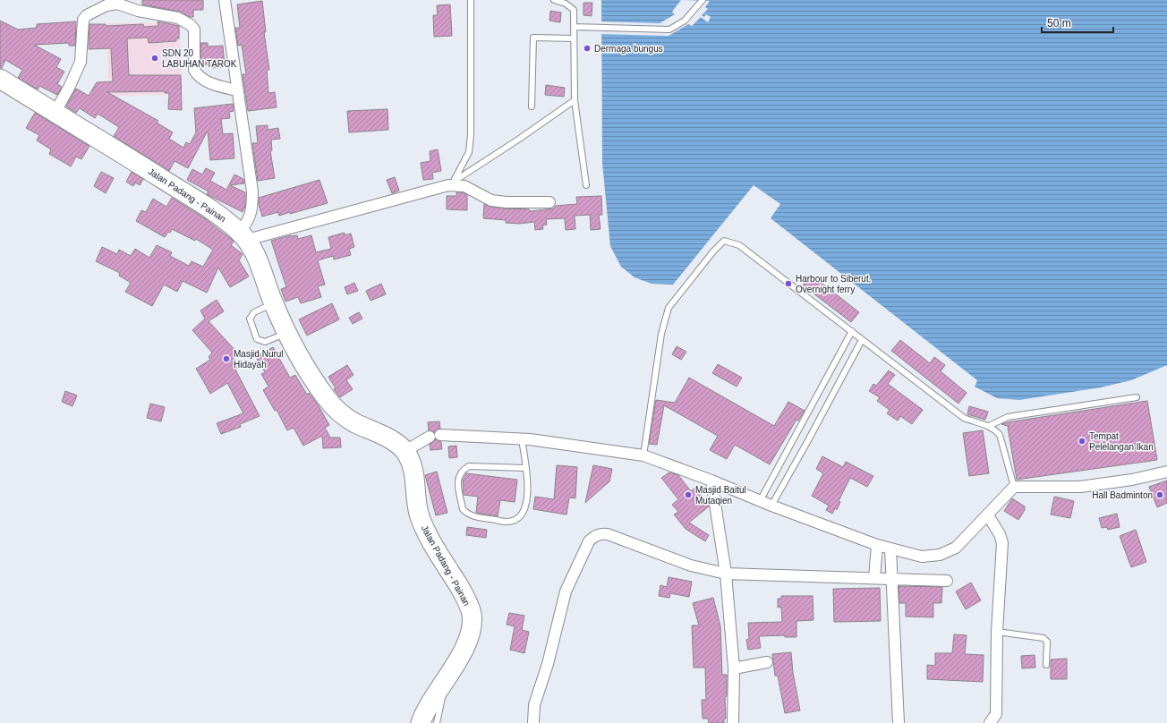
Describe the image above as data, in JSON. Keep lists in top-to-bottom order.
{
  "streets": {
    "highway": ["Jalan Padang - Painan"]
  },
  "places": [
    "Dermaga bungus",
    "SDN 20 LABUHAN TAROK",
    "Harbour to Siberut. Overnight ferry",
    "Masjid Nurul Hidayah",
    "Tempat Pelelangan Ikan",
    "Masjid Baitul Mutaqien",
    "Hall Badminton"
  ],
  "scale_bar": "50 m"
}
